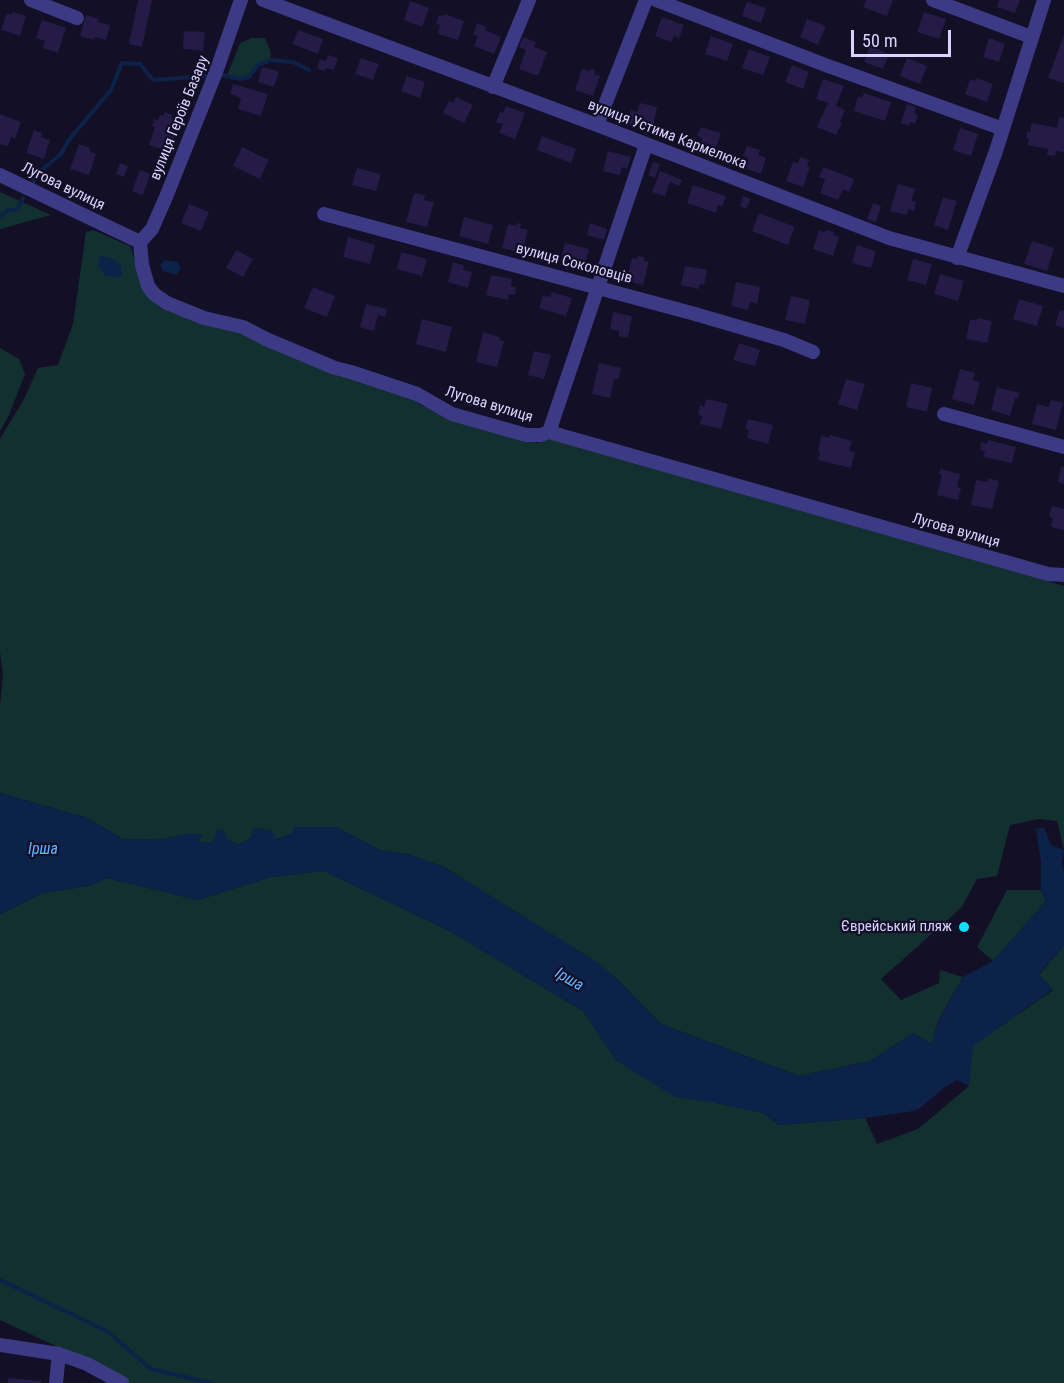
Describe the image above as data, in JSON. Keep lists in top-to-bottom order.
{
  "streets": {
    "street": [
      "вулиця Героїв Базару",
      "вулиця Устима Кармелюка",
      "Лугова вулиця",
      "вулиця Соколовців"
    ]
  },
  "crossings": [
    ["вулиця Героїв Базару", "Лугова вулиця"]
  ],
  "water": ["Ірша"],
  "places": ["Єврейський пляж"],
  "scale_bar": "50 m"
}
